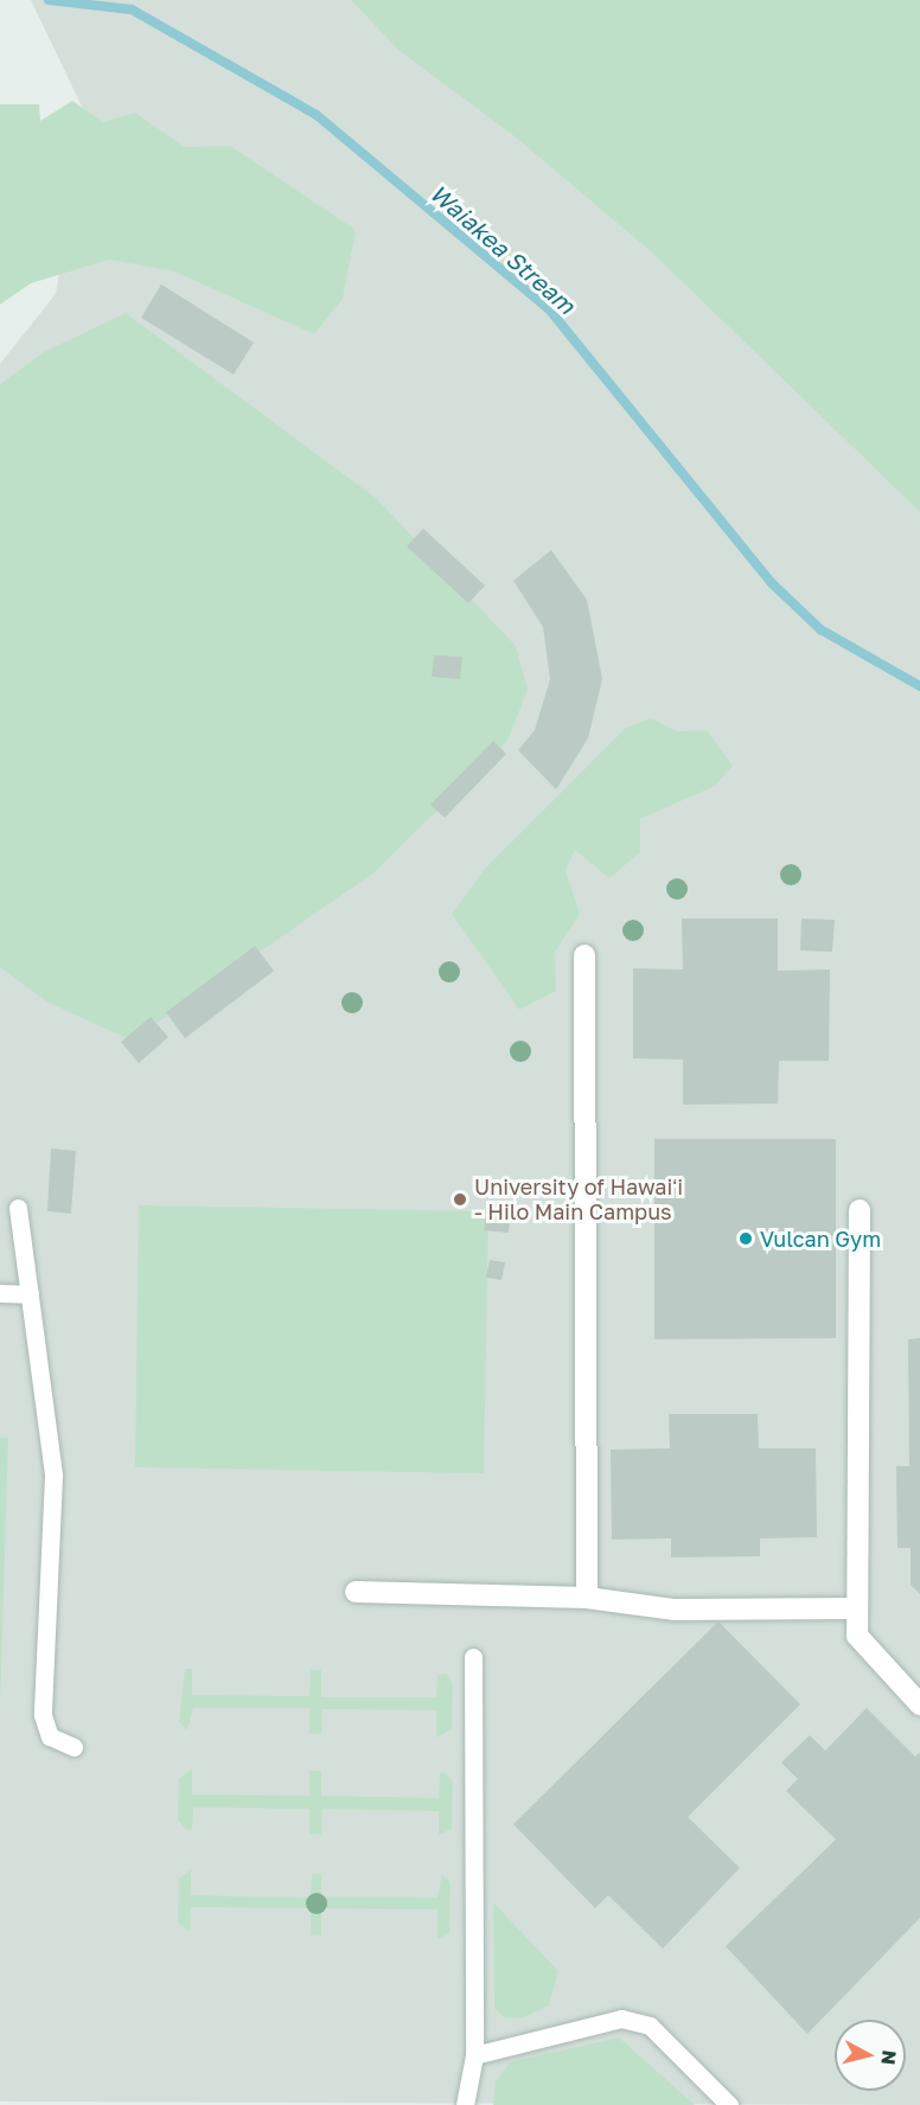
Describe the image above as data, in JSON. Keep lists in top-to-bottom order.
{
  "water": ["Waiakea Stream"],
  "places": ["University of Hawaiʻi - Hilo Main Campus", "Vulcan Gym"],
  "north": "right"
}
